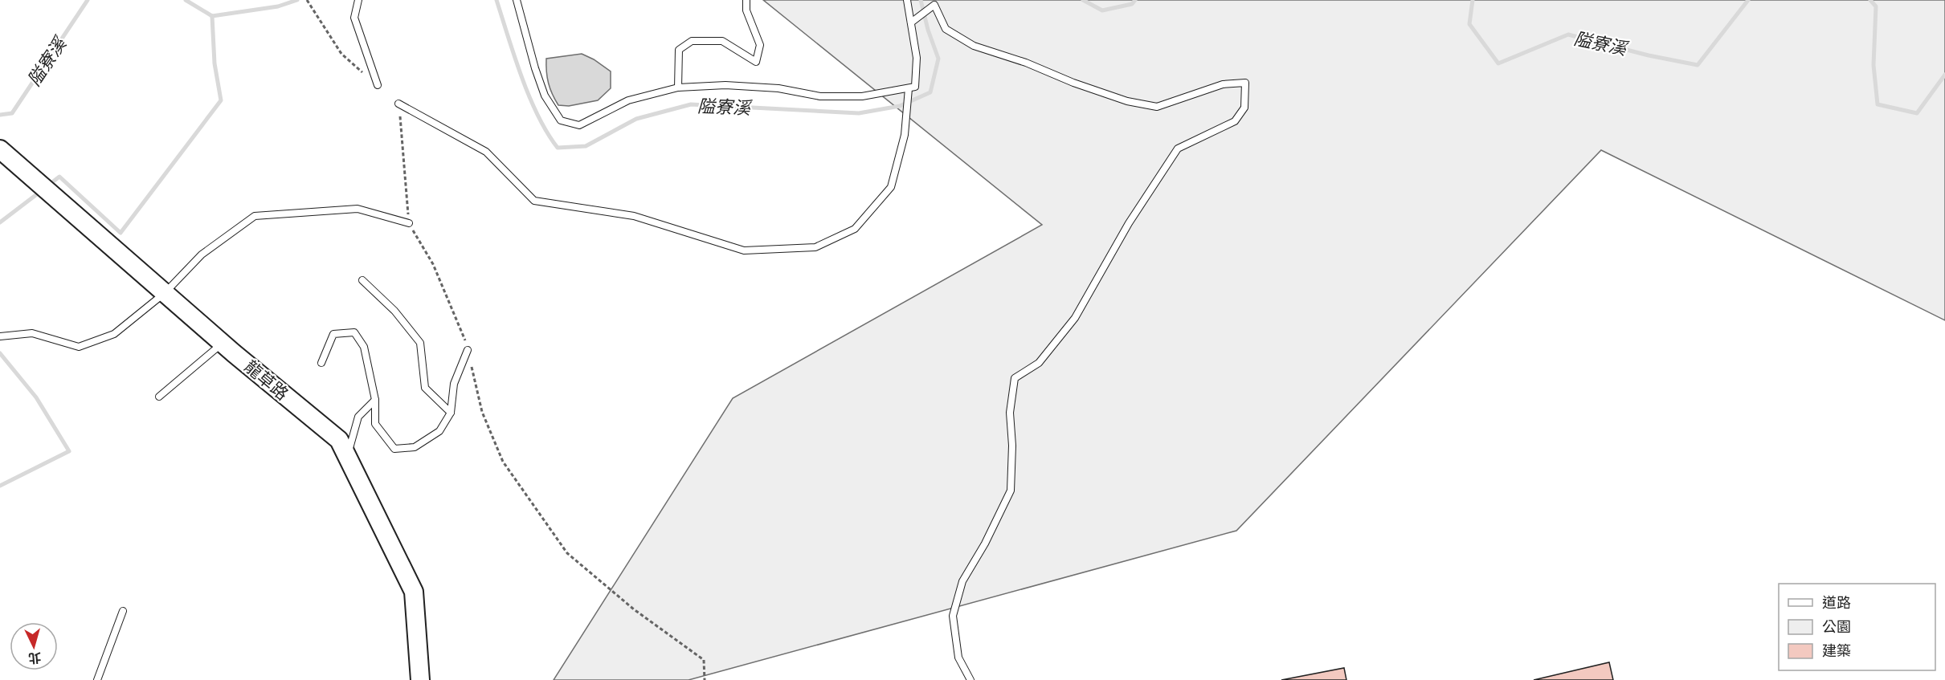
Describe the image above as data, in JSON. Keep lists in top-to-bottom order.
{
  "streets": {
    "street": ["龍草路"]
  },
  "water": ["隘寮溪"],
  "legend": ["道路", "公園", "建築"],
  "north": "bottom"
}
